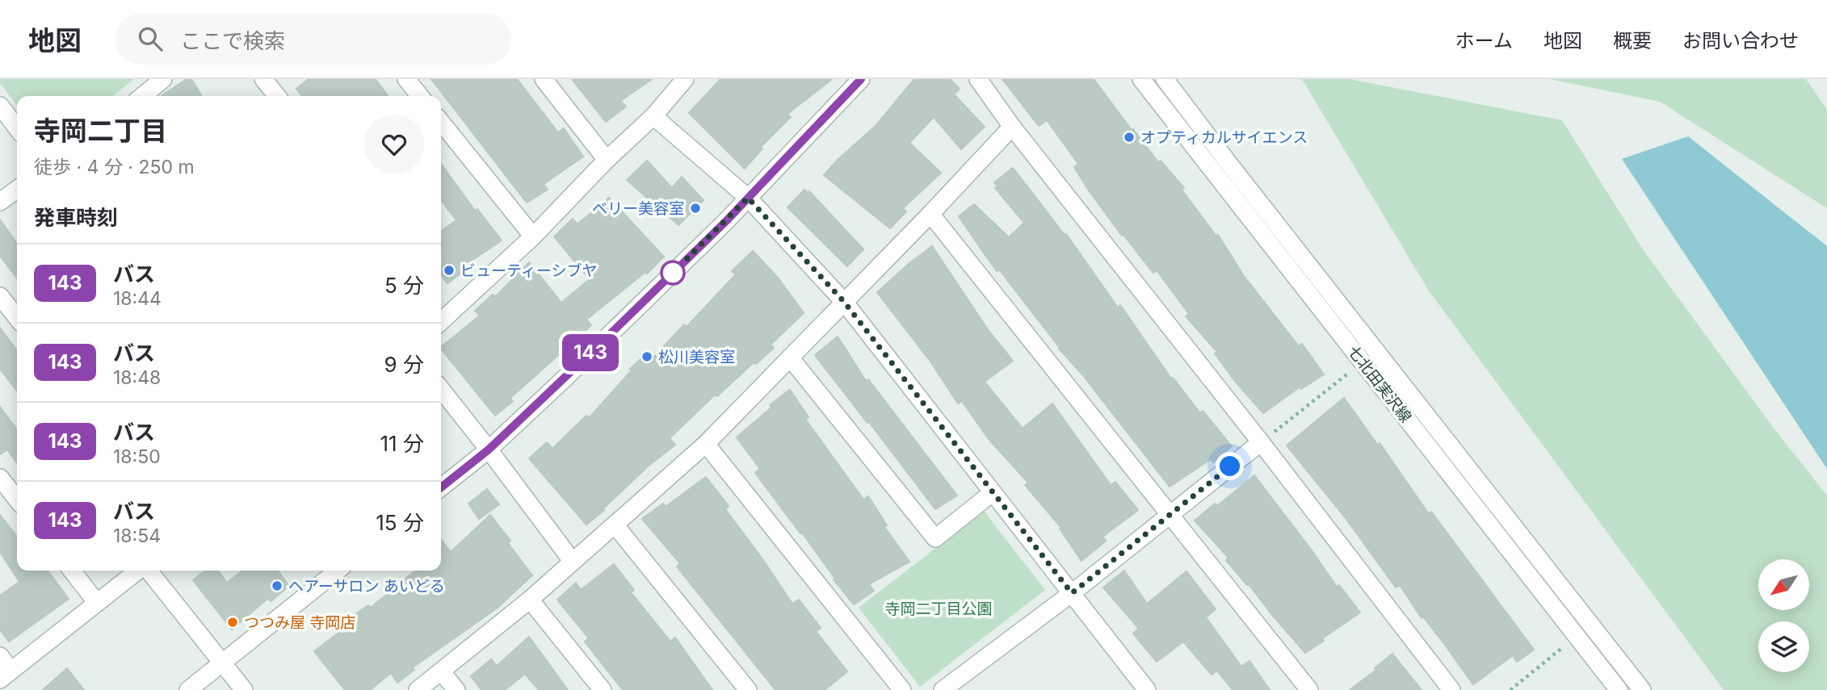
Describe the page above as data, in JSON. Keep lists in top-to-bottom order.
{
  "streets": {
    "street": ["七北田実沢線"]
  },
  "parks": ["寺岡二丁目公園"],
  "places": [
    "オプティカルサイエンス",
    "ベリー美容室",
    "ビューティーシブヤ",
    "松川美容室",
    "ヘアーサロン あいどる",
    "つつみ屋 寺岡店"
  ],
  "lines": ["bus line 143"],
  "north": "bottom left",
  "page": {
    "header": "地図",
    "search": "ここで検索",
    "nav": [
      "ホーム",
      "地図",
      "概要",
      "お問い合わせ"
    ],
    "on_map": "143",
    "heading": [
      ["寺岡二丁目", "徒歩 · 4 分 · 250 m"],
      "発車時刻"
    ],
    "list": [
      {
        "mark": "143",
        "name": "バス",
        "note": "18:44",
        "value": "5 分"
      },
      {
        "mark": "143",
        "name": "バス",
        "note": "18:48",
        "value": "9 分"
      },
      {
        "mark": "143",
        "name": "バス",
        "note": "18:50",
        "value": "11 分"
      },
      {
        "mark": "143",
        "name": "バス",
        "note": "18:54",
        "value": "15 分"
      }
    ]
  }
}
